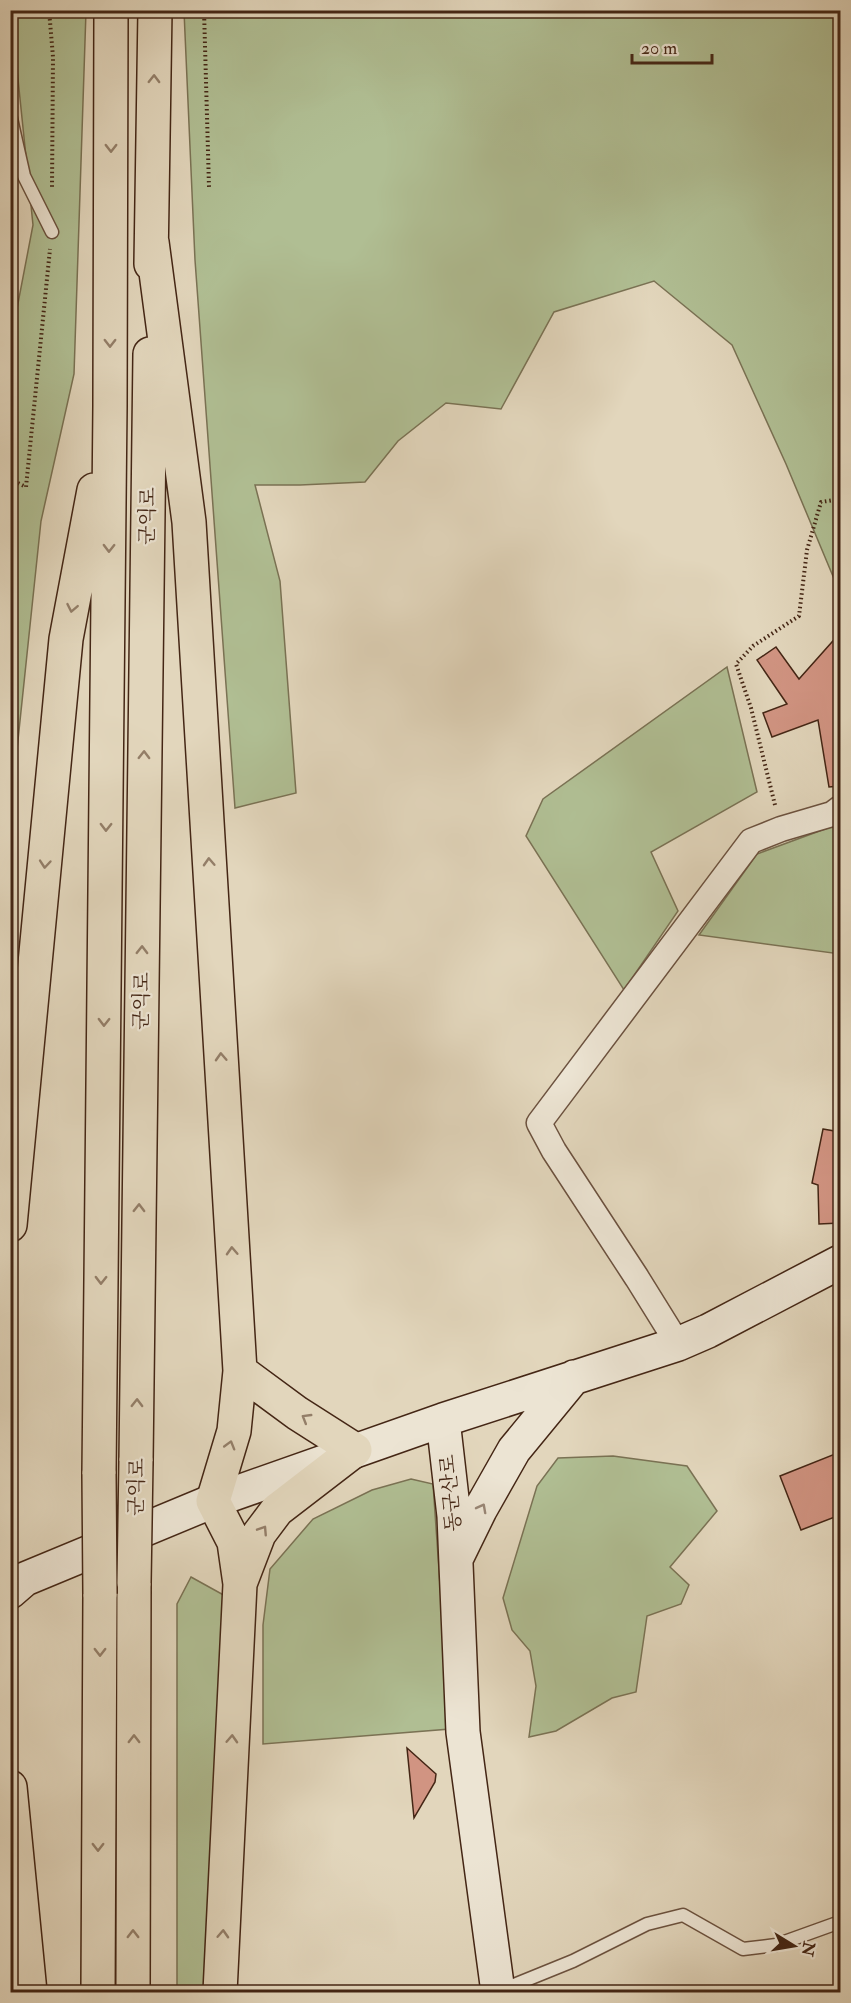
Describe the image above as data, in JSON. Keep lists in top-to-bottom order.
{
  "streets": {
    "highway": ["군익로"],
    "street": ["동군산로"]
  },
  "scale_bar": "20 m",
  "north": "right"
}
